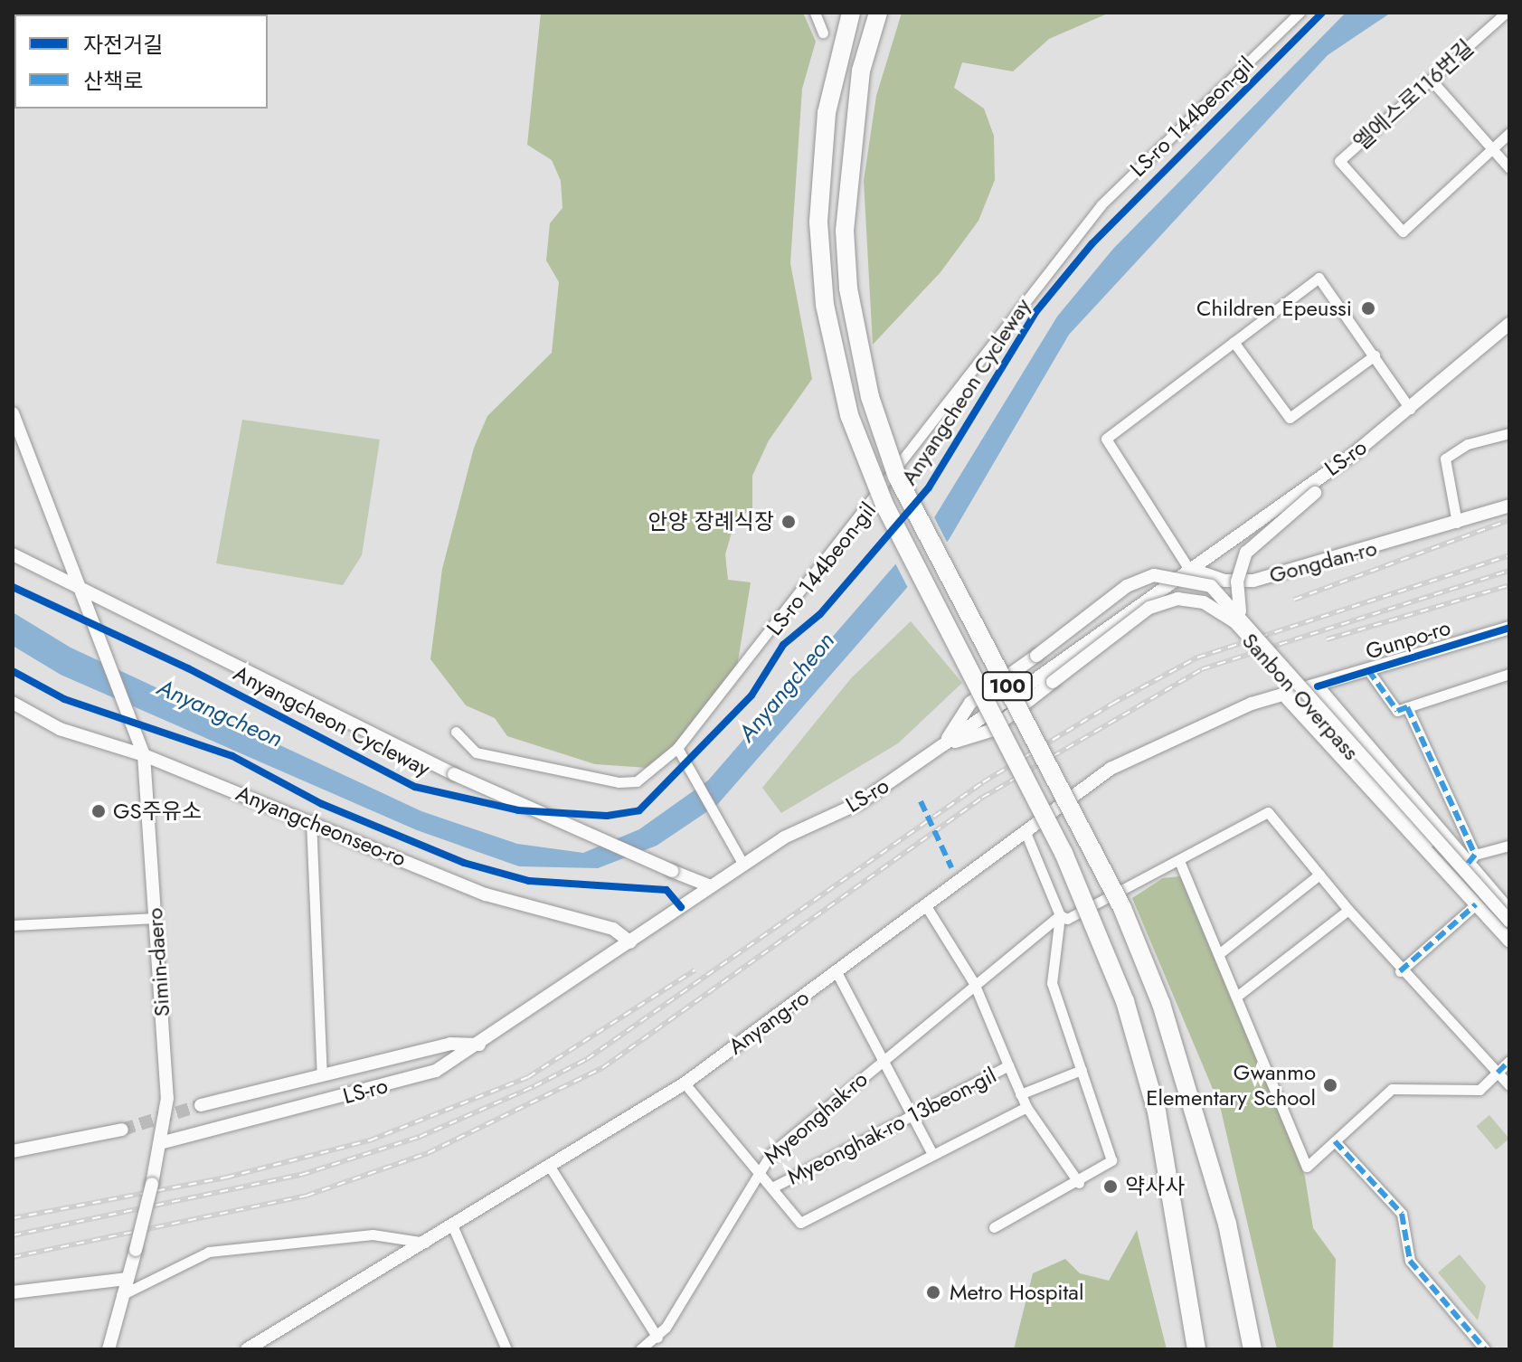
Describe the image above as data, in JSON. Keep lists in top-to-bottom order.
{
  "streets": {
    "highway": ["100"],
    "street": [
      "엘에스로116번길",
      "LS-ro 144beon-gil",
      "LS-ro",
      "Gongdan-ro",
      "Gunpo-ro",
      "Sanbon Overpass",
      "Anyangcheonseo-ro",
      "Simin-daero",
      "Anyang-ro",
      "Myeonghak-ro",
      "Myeonghak-ro 13beon-gil"
    ],
    "cycle path": ["Anyangcheon Cycleway"]
  },
  "crossings": [
    ["LS-ro", "Gongdan-ro"],
    ["LS-ro", "Sanbon Overpass"],
    ["LS-ro", "Anyangcheonseo-ro"],
    ["LS-ro", "Simin-daero"],
    ["Gunpo-ro", "Anyang-ro"],
    ["Anyangcheonseo-ro", "Simin-daero"],
    ["Myeonghak-ro", "Myeonghak-ro 13beon-gil"]
  ],
  "water": ["Anyangcheon"],
  "places": [
    "Children Epeussi",
    "안양 장례식장",
    "GS주유소",
    "Gwanmo Elementary School",
    "약사사",
    "Metro Hospital"
  ],
  "legend": ["자전거길", "산책로"]
}
